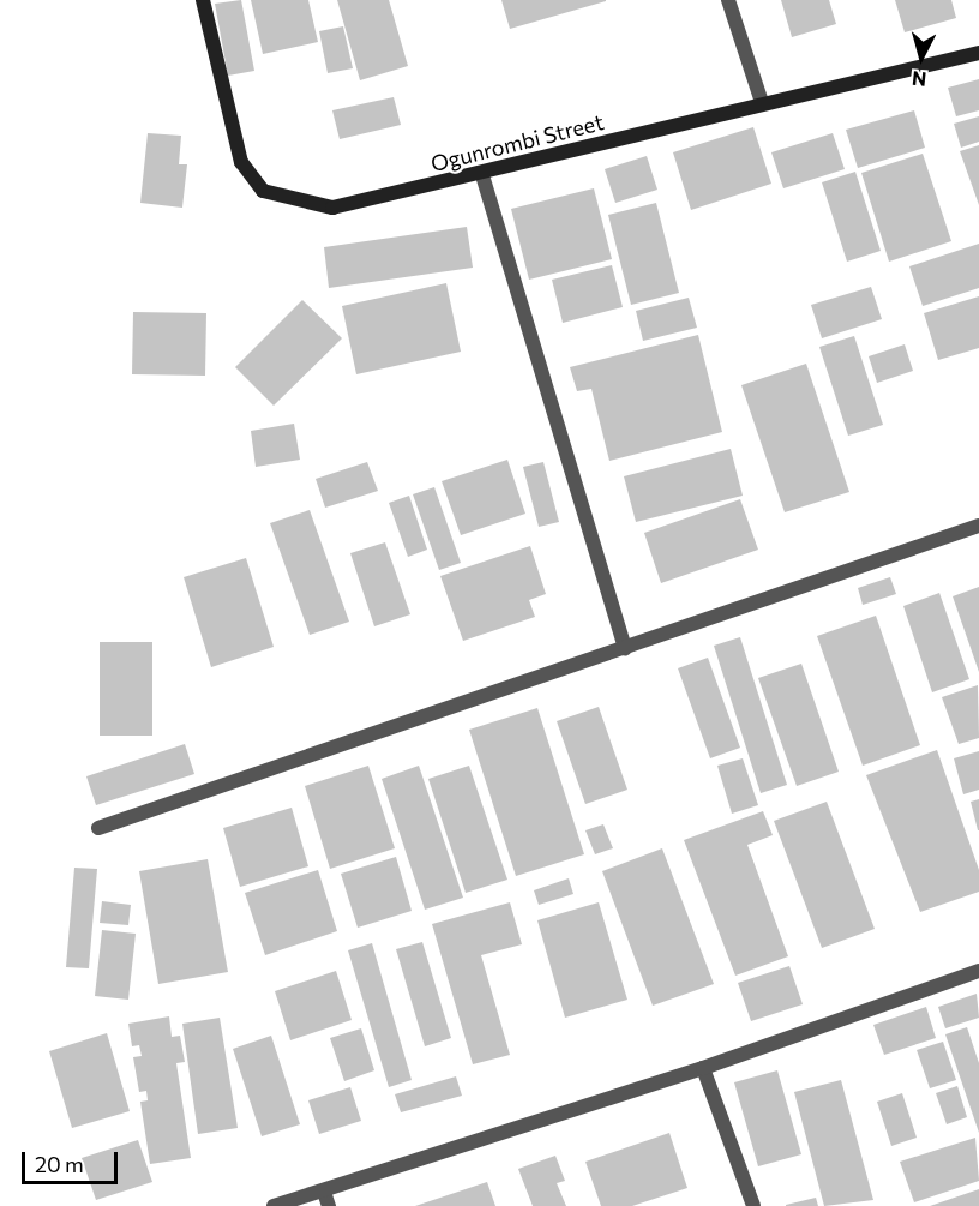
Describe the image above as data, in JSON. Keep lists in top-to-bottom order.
{
  "streets": {
    "street": ["Ogunrombi Street"]
  },
  "scale_bar": "20 m",
  "north": "bottom"
}
